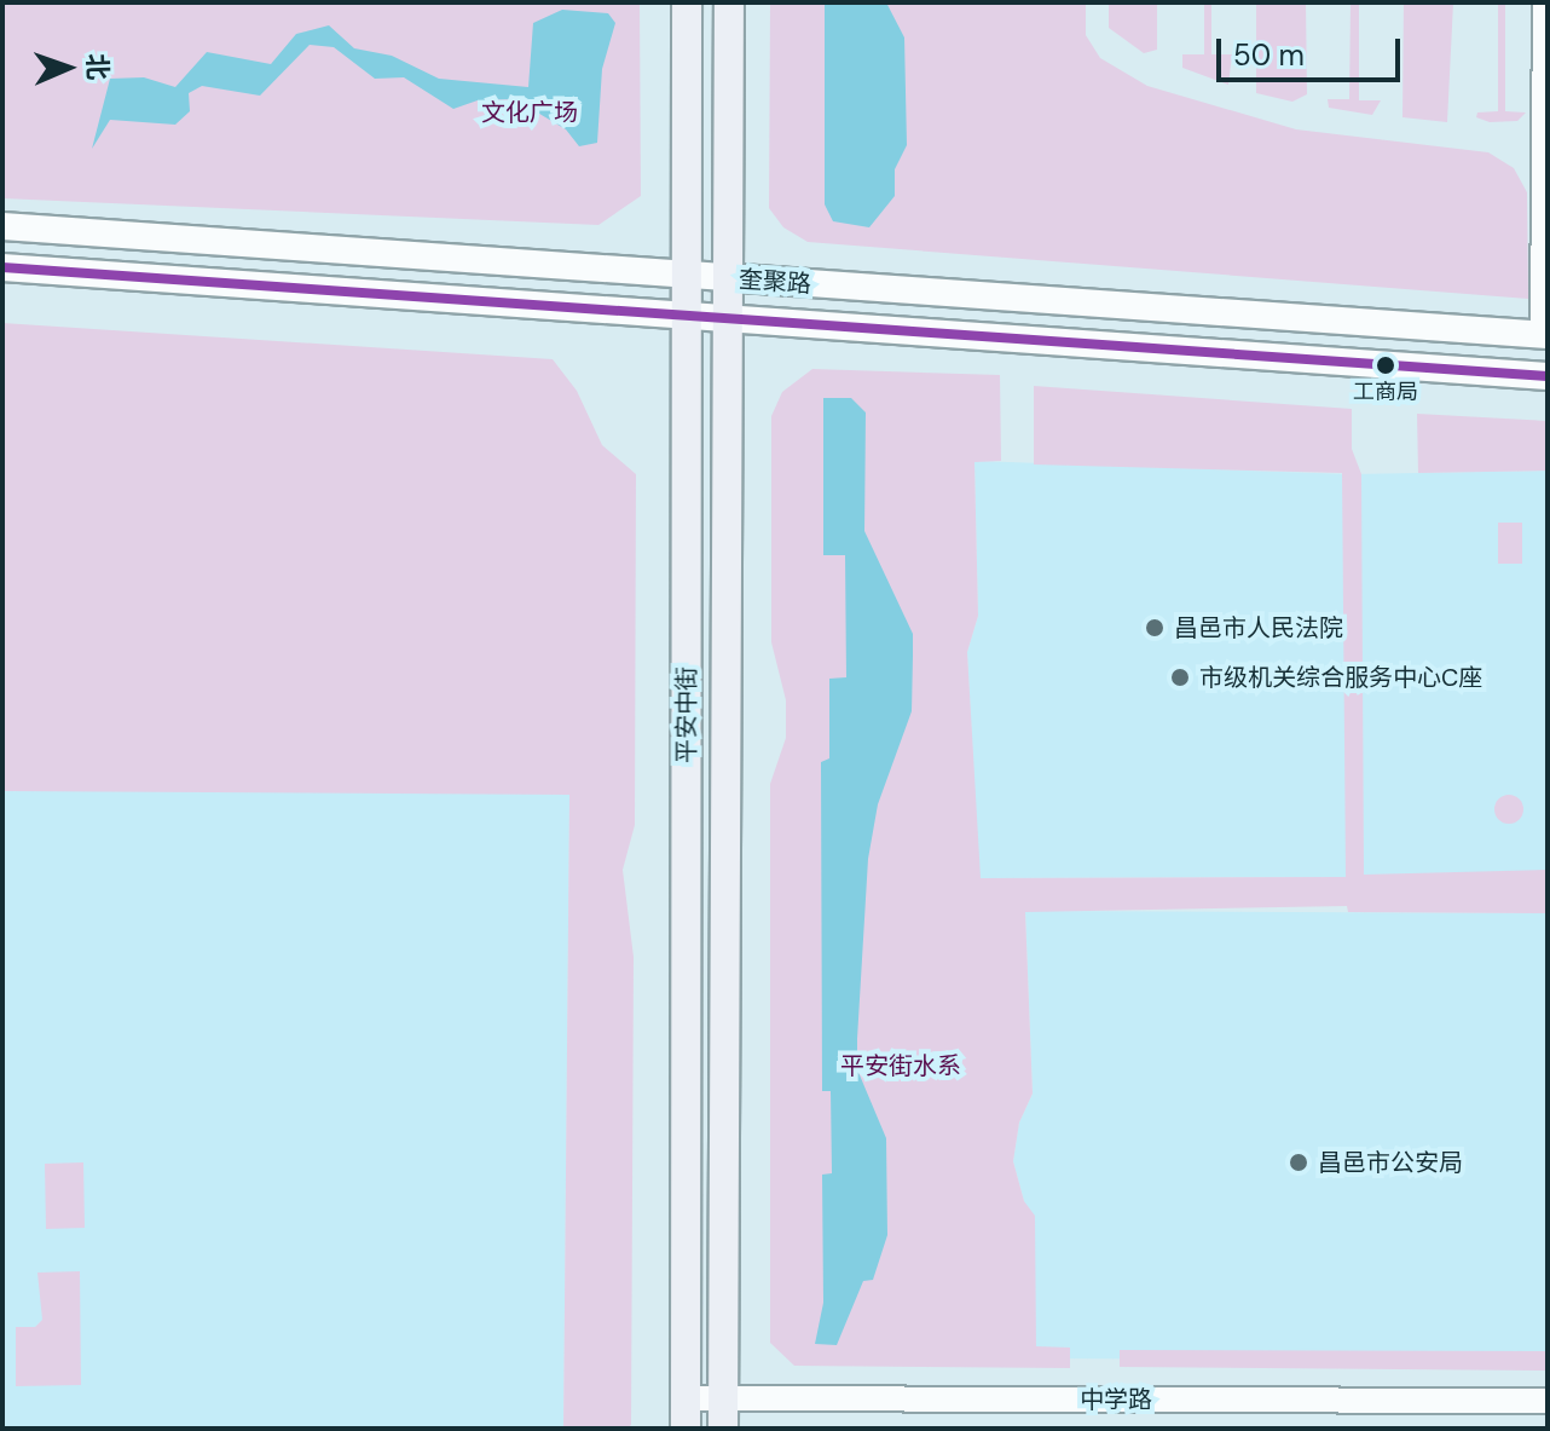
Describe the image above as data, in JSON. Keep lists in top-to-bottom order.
{
  "streets": {
    "main road": ["奎聚路", "平安中街"],
    "street": ["中学路"]
  },
  "crossings": [
    ["奎聚路", "平安中街"],
    ["平安中街", "中学路"]
  ],
  "parks": ["文化广场", "平安街水系"],
  "places": [
    "工商局",
    "昌邑市人民法院",
    "市级机关综合服务中心C座",
    "昌邑市公安局"
  ],
  "scale_bar": "50 m",
  "north": "right"
}
